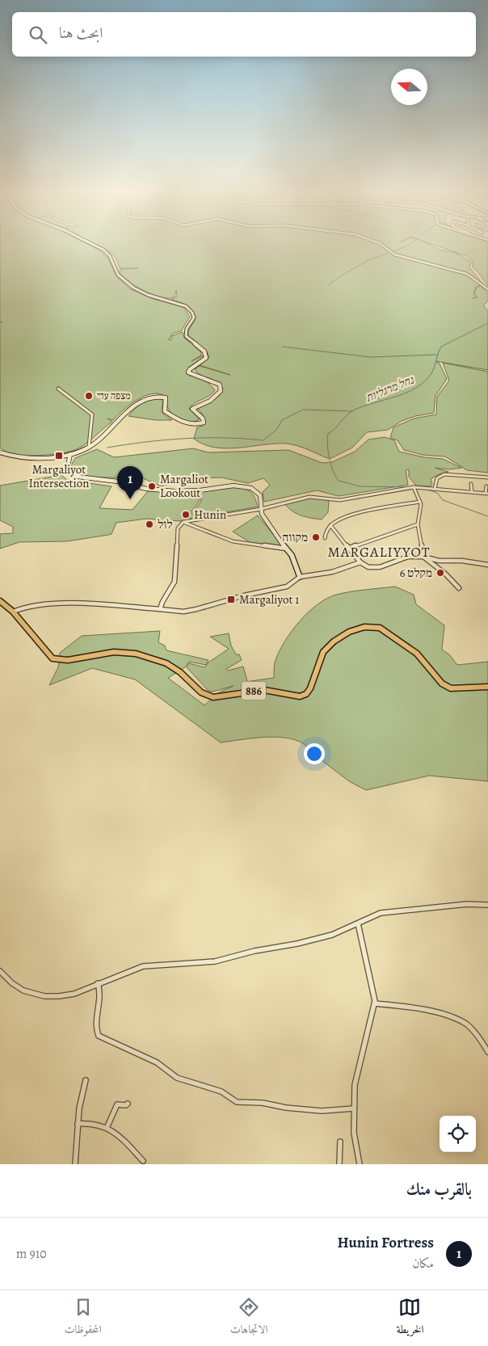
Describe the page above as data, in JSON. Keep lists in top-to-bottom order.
{
  "streets": {
    "main road": ["886"]
  },
  "districts": ["MARGALIYYOT"],
  "water": ["נחל מרגליות"],
  "places": {
    "other": [
      "מצפה עדי",
      "Margaliot Lookout",
      "Hunin",
      "לול",
      "מקווה",
      "מקלט 6"
    ],
    "transit": ["Margaliyot Intersection", "Margaliyot 1"]
  },
  "north": "left",
  "page": {
    "search": "ابحث هنا",
    "pins": "1",
    "heading": "بالقرب منك",
    "list": [
      {
        "mark": "1",
        "name": "Hunin Fortress",
        "note": "مكان",
        "value": "910 m"
      }
    ],
    "nav": ["الخريطة", "الاتجاهات", "المحفوظات"]
  }
}
